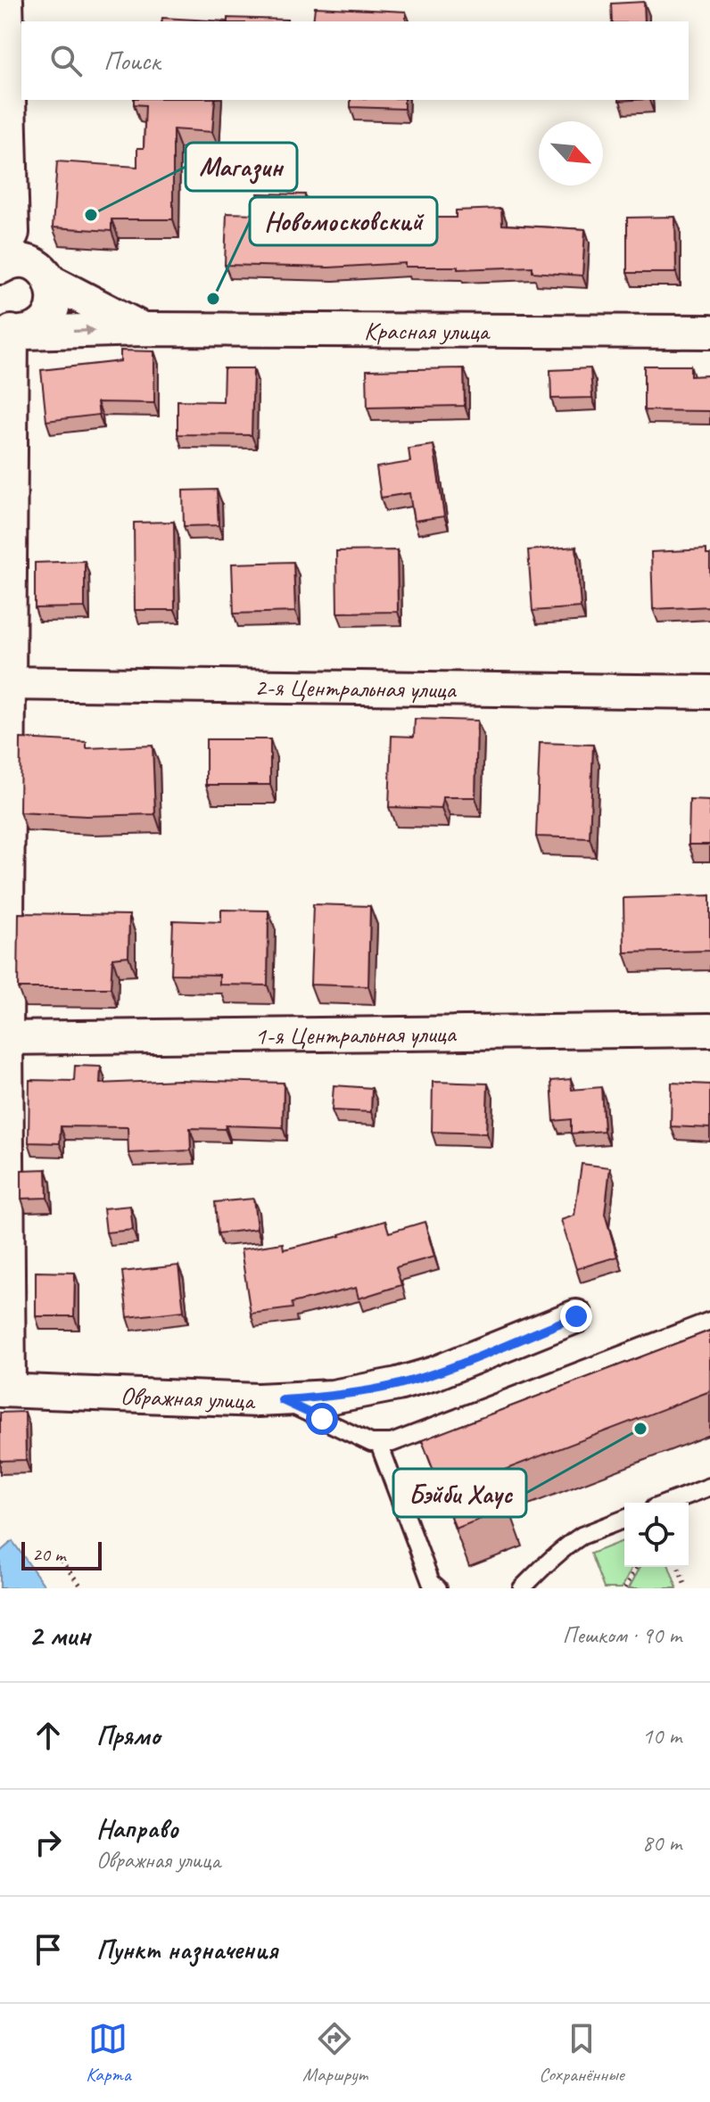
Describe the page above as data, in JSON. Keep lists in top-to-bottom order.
{
  "streets": {
    "street": [
      "Красная улица",
      "2-я Центральная улица",
      "1-я Центральная улица",
      "Овражная улица"
    ]
  },
  "places": ["Магазин", "Новомосковский", "Бэйби Хаус"],
  "scale_bar": "20 m",
  "north": "bottom right",
  "page": {
    "search": "Поиск",
    "scale": "20 m",
    "heading": ["2 мин", "Пешком · 90 m"],
    "list": [
      ["Прямо", "10 m"],
      ["Направо", "Овражная улица", "80 m"],
      "Пункт назначения"
    ],
    "nav": ["Карта", "Маршрут", "Сохранённые"]
  }
}
